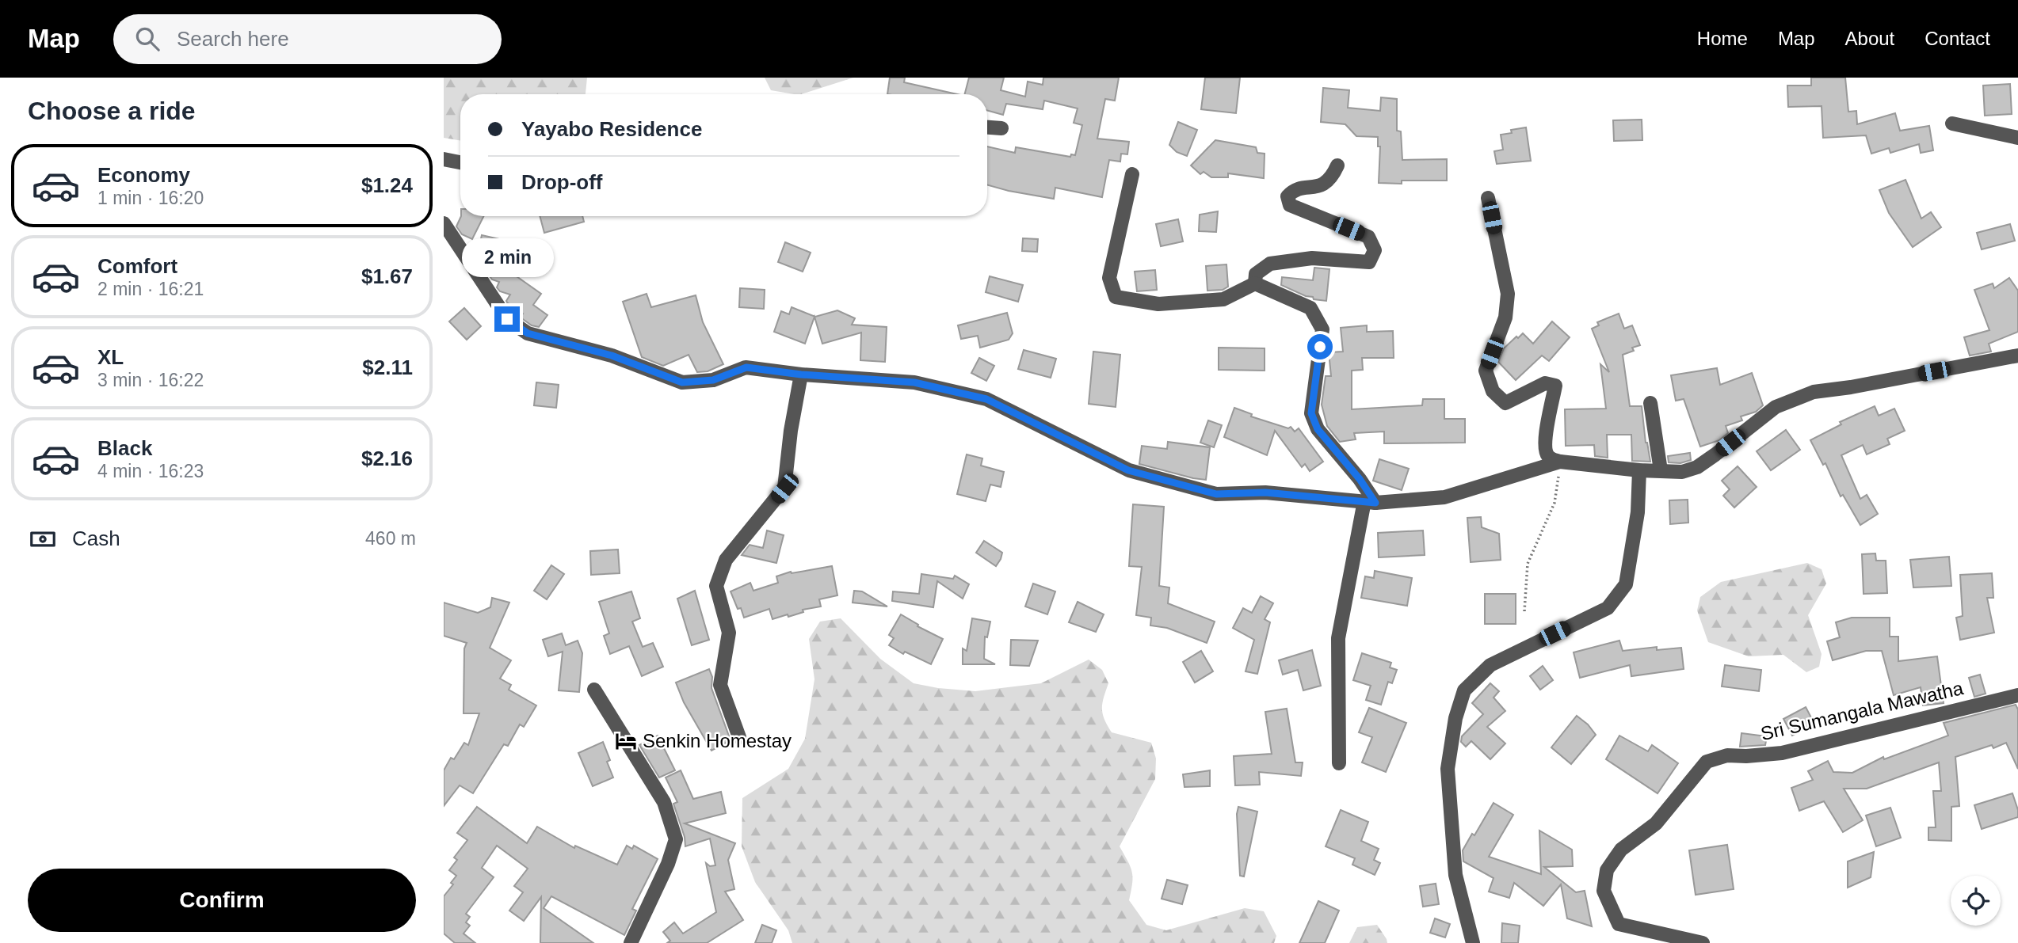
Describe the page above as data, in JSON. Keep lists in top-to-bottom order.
{
  "streets": {
    "street": ["Sri Sumangala Mawatha"]
  },
  "places": {
    "hotel": ["Senkin Homestay"]
  },
  "page": {
    "header": "Map",
    "search": "Search here",
    "nav": [
      "Home",
      "Map",
      "About",
      "Contact"
    ],
    "heading": "Choose a ride",
    "banner": ["Yayabo Residence", "Drop-off"],
    "list": [
      {
        "name": "Economy",
        "note": "1 min · 16:20",
        "value": "$1.24"
      },
      {
        "name": "Comfort",
        "note": "2 min · 16:21",
        "value": "$1.67"
      },
      {
        "name": "XL",
        "note": "3 min · 16:22",
        "value": "$2.11"
      },
      {
        "name": "Black",
        "note": "4 min · 16:23",
        "value": "$2.16"
      }
    ],
    "bubble": "2 min",
    "pay": ["Cash", "460 m"],
    "buttons": "Confirm"
  }
}
